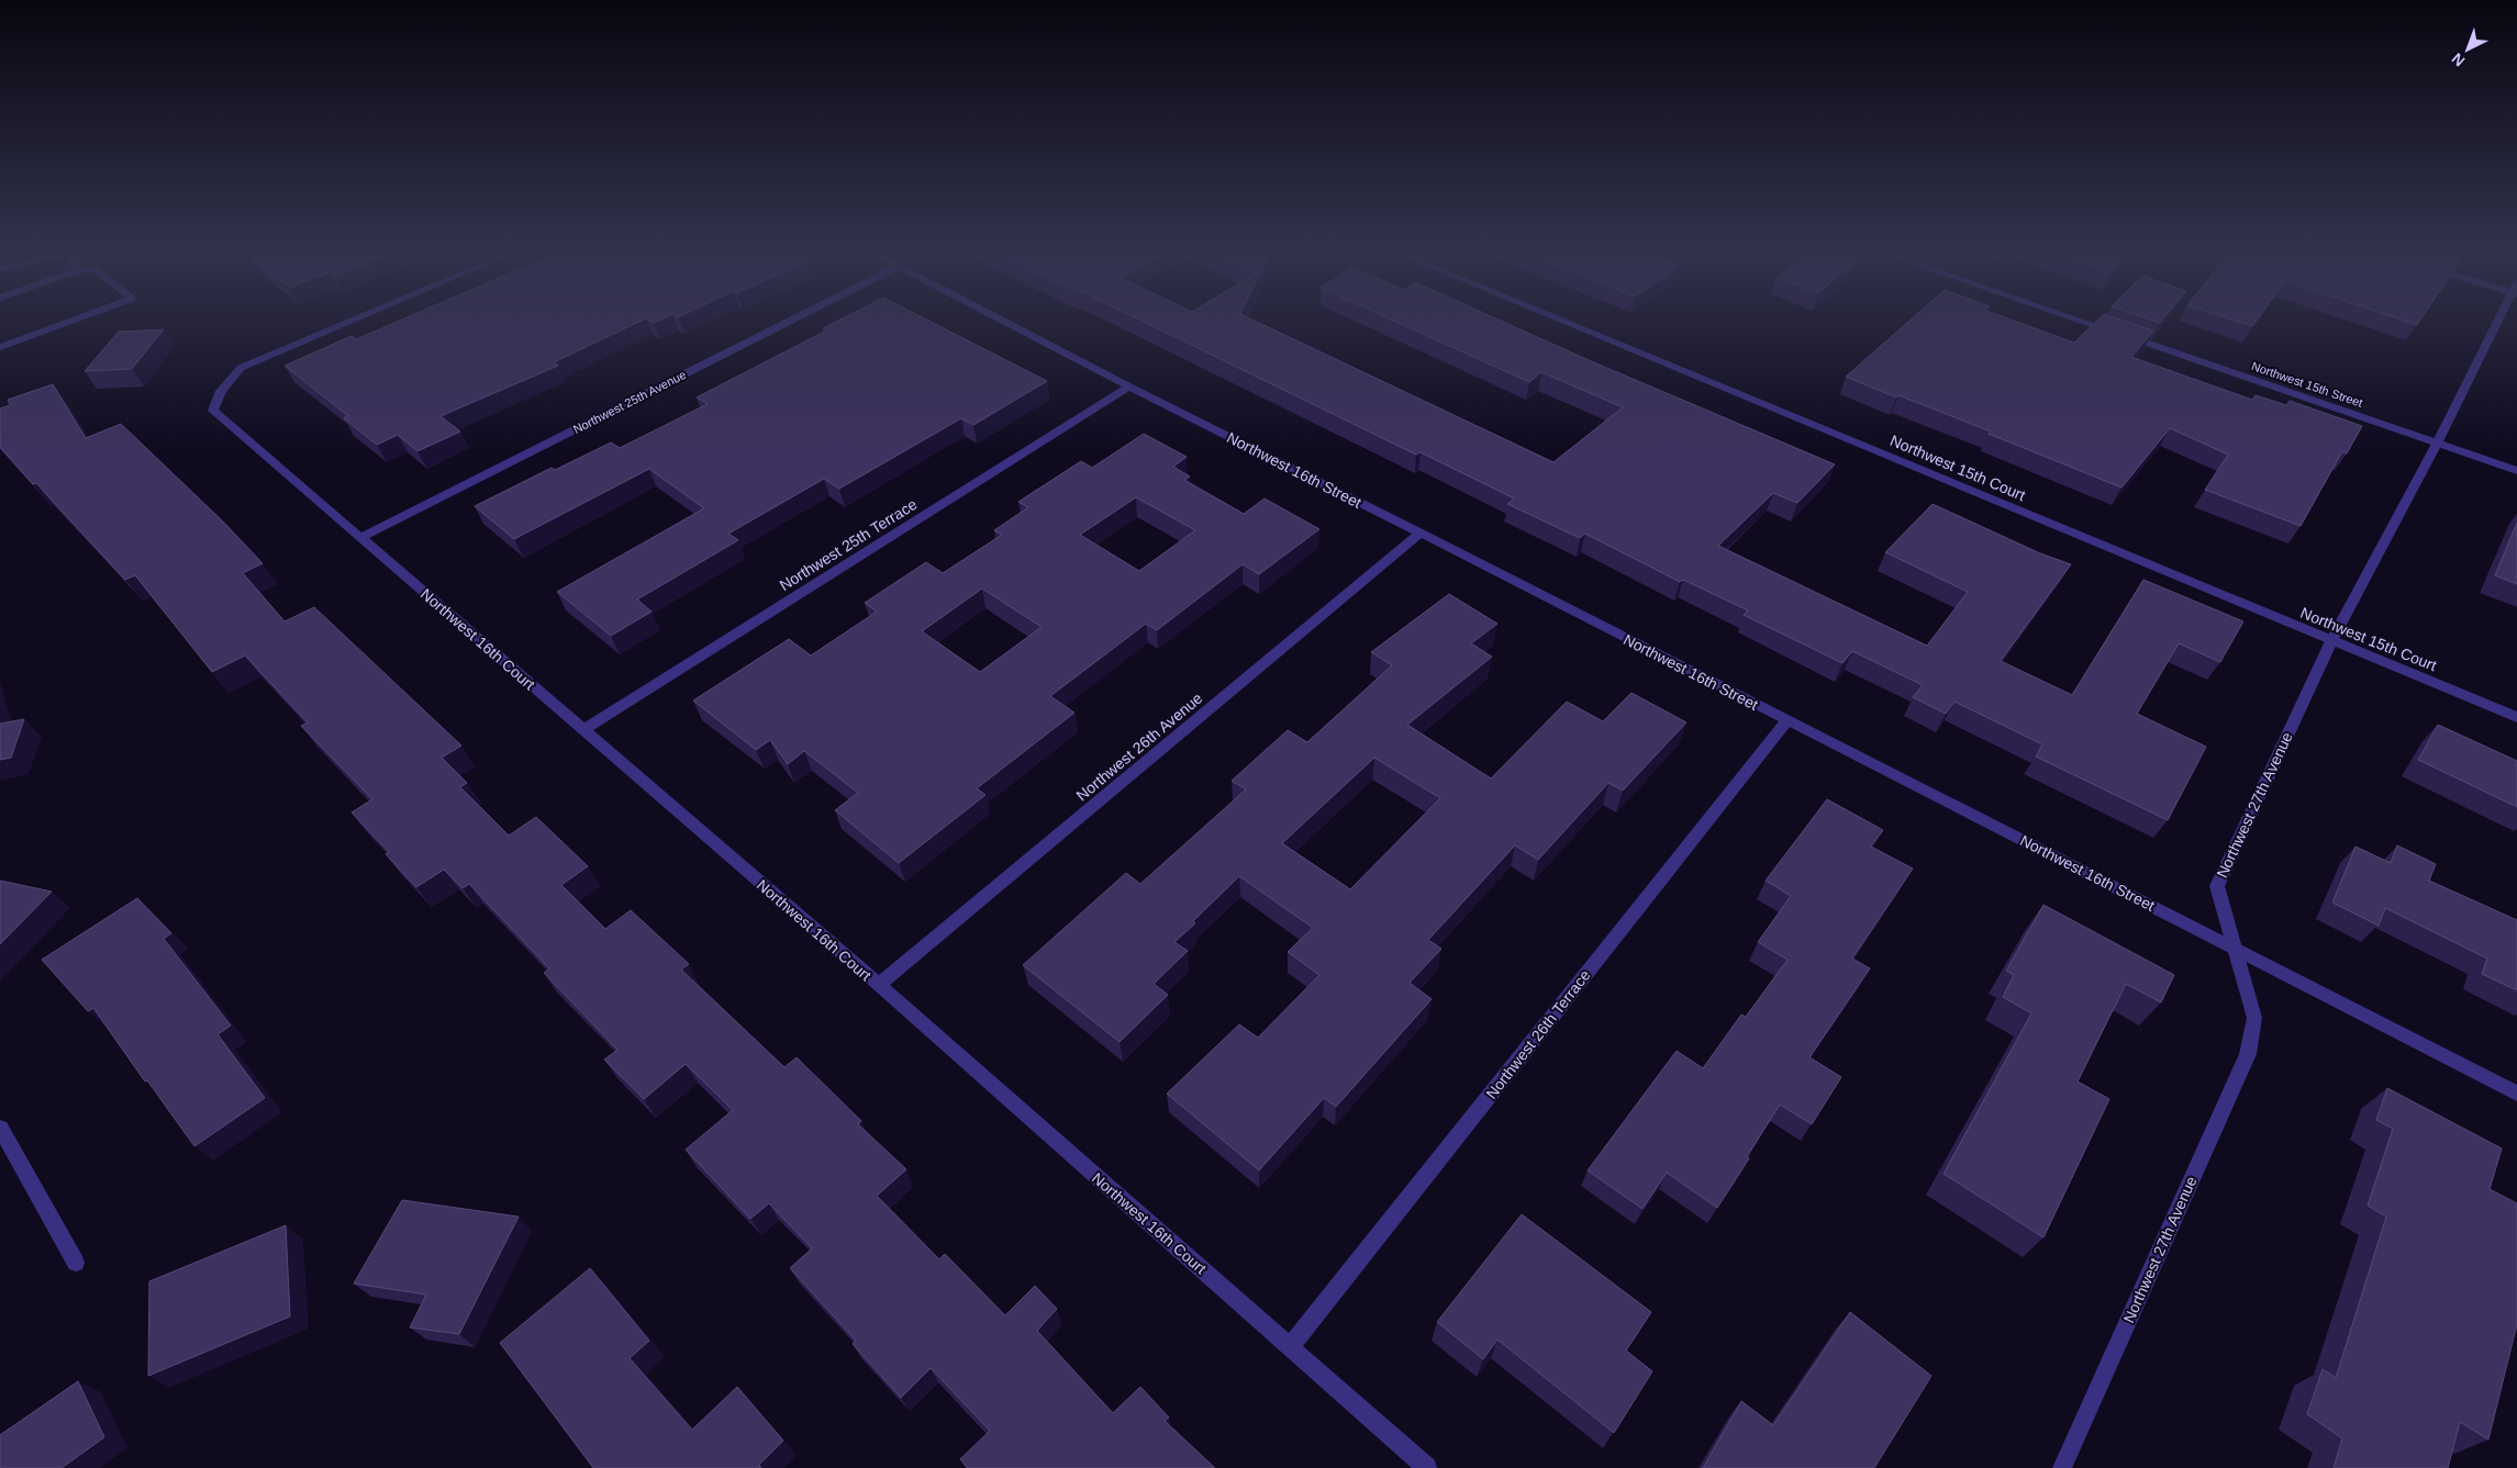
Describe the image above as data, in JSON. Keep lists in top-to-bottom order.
{
  "streets": {
    "street": [
      "Northwest 15th Street",
      "Northwest 25th Avenue",
      "Northwest 15th Court",
      "Northwest 16th Street",
      "Northwest 25th Terrace",
      "Northwest 16th Court",
      "Northwest 26th Avenue",
      "Northwest 27th Avenue",
      "Northwest 26th Terrace"
    ]
  },
  "crossings": [
    ["Northwest 15th Street", "Northwest 27th Avenue"],
    ["Northwest 25th Avenue", "Northwest 16th Court"],
    ["Northwest 15th Court", "Northwest 27th Avenue"],
    ["Northwest 16th Street", "Northwest 25th Terrace"],
    ["Northwest 16th Street", "Northwest 26th Avenue"],
    ["Northwest 16th Street", "Northwest 27th Avenue"],
    ["Northwest 16th Street", "Northwest 26th Terrace"],
    ["Northwest 25th Terrace", "Northwest 16th Court"],
    ["Northwest 16th Court", "Northwest 26th Avenue"],
    ["Northwest 16th Court", "Northwest 26th Terrace"]
  ],
  "north": "bottom left"
}
